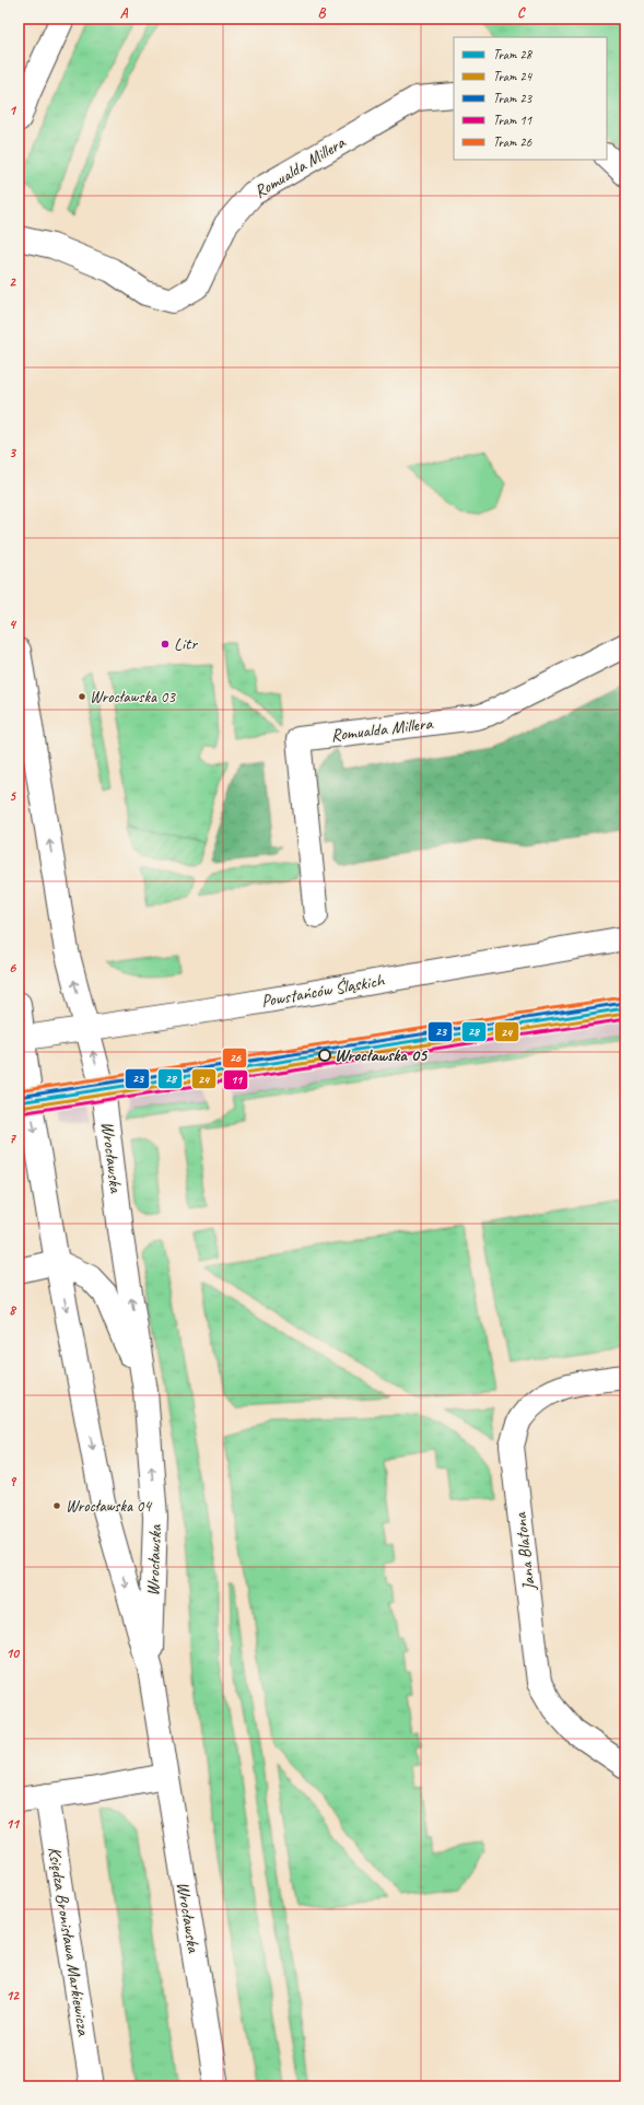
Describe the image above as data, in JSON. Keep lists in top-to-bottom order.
{
  "streets": {
    "street": [
      "Romualda Millera",
      "Powstańców Śląskich",
      "Wrocławska",
      "Jana Blatona",
      "Księdza Bronisława Markiewicza"
    ]
  },
  "crossings": [
    ["Powstańców Śląskich", "Wrocławska"]
  ],
  "places": [
    "Litr",
    "Wrocławska 03",
    "Wrocławska 05",
    "Wrocławska 04"
  ],
  "lines": [
    "tram line 26",
    "tram line 23",
    "tram line 28",
    "tram line 24",
    "tram line 11"
  ],
  "legend": [
    "Tram 28",
    "Tram 24",
    "Tram 23",
    "Tram 11",
    "Tram 26"
  ],
  "grid": {
    "columns": ["A", "B", "C"],
    "rows": [
      "1",
      "2",
      "3",
      "4",
      "5",
      "6",
      "7",
      "8",
      "9",
      "10",
      "11",
      "12"
    ]
  }
}
